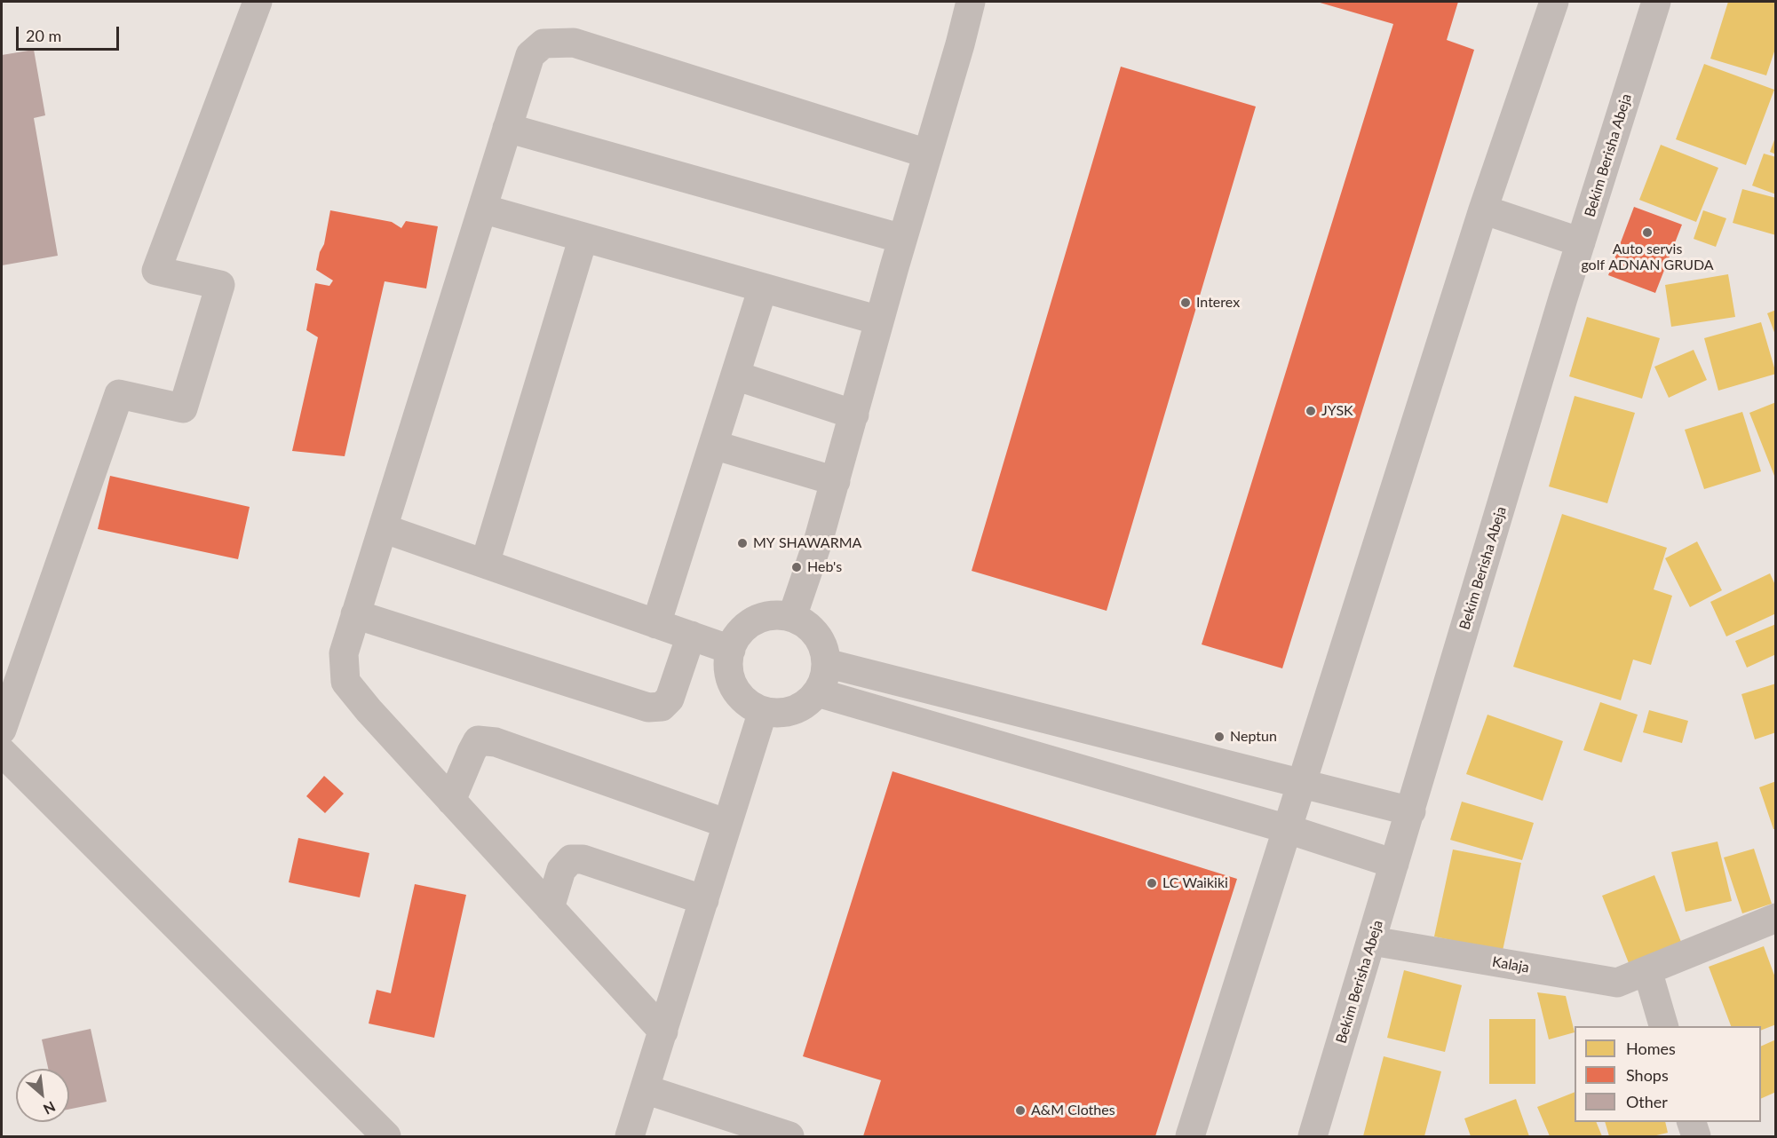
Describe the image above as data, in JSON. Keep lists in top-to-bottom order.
{
  "streets": {
    "street": ["Bekim Berisha Abeja", "Kalaja"]
  },
  "crossings": [
    ["Bekim Berisha Abeja", "Kalaja"]
  ],
  "places": [
    "Auto servis golf ADNAN GRUDA",
    "Interex",
    "JYSK",
    "MY SHAWARMA",
    "Heb's",
    "Neptun",
    "LC Waikiki",
    "A&M Clothes"
  ],
  "legend": ["Homes", "Shops", "Other"],
  "scale_bar": "20 m",
  "north": "bottom right"
}
